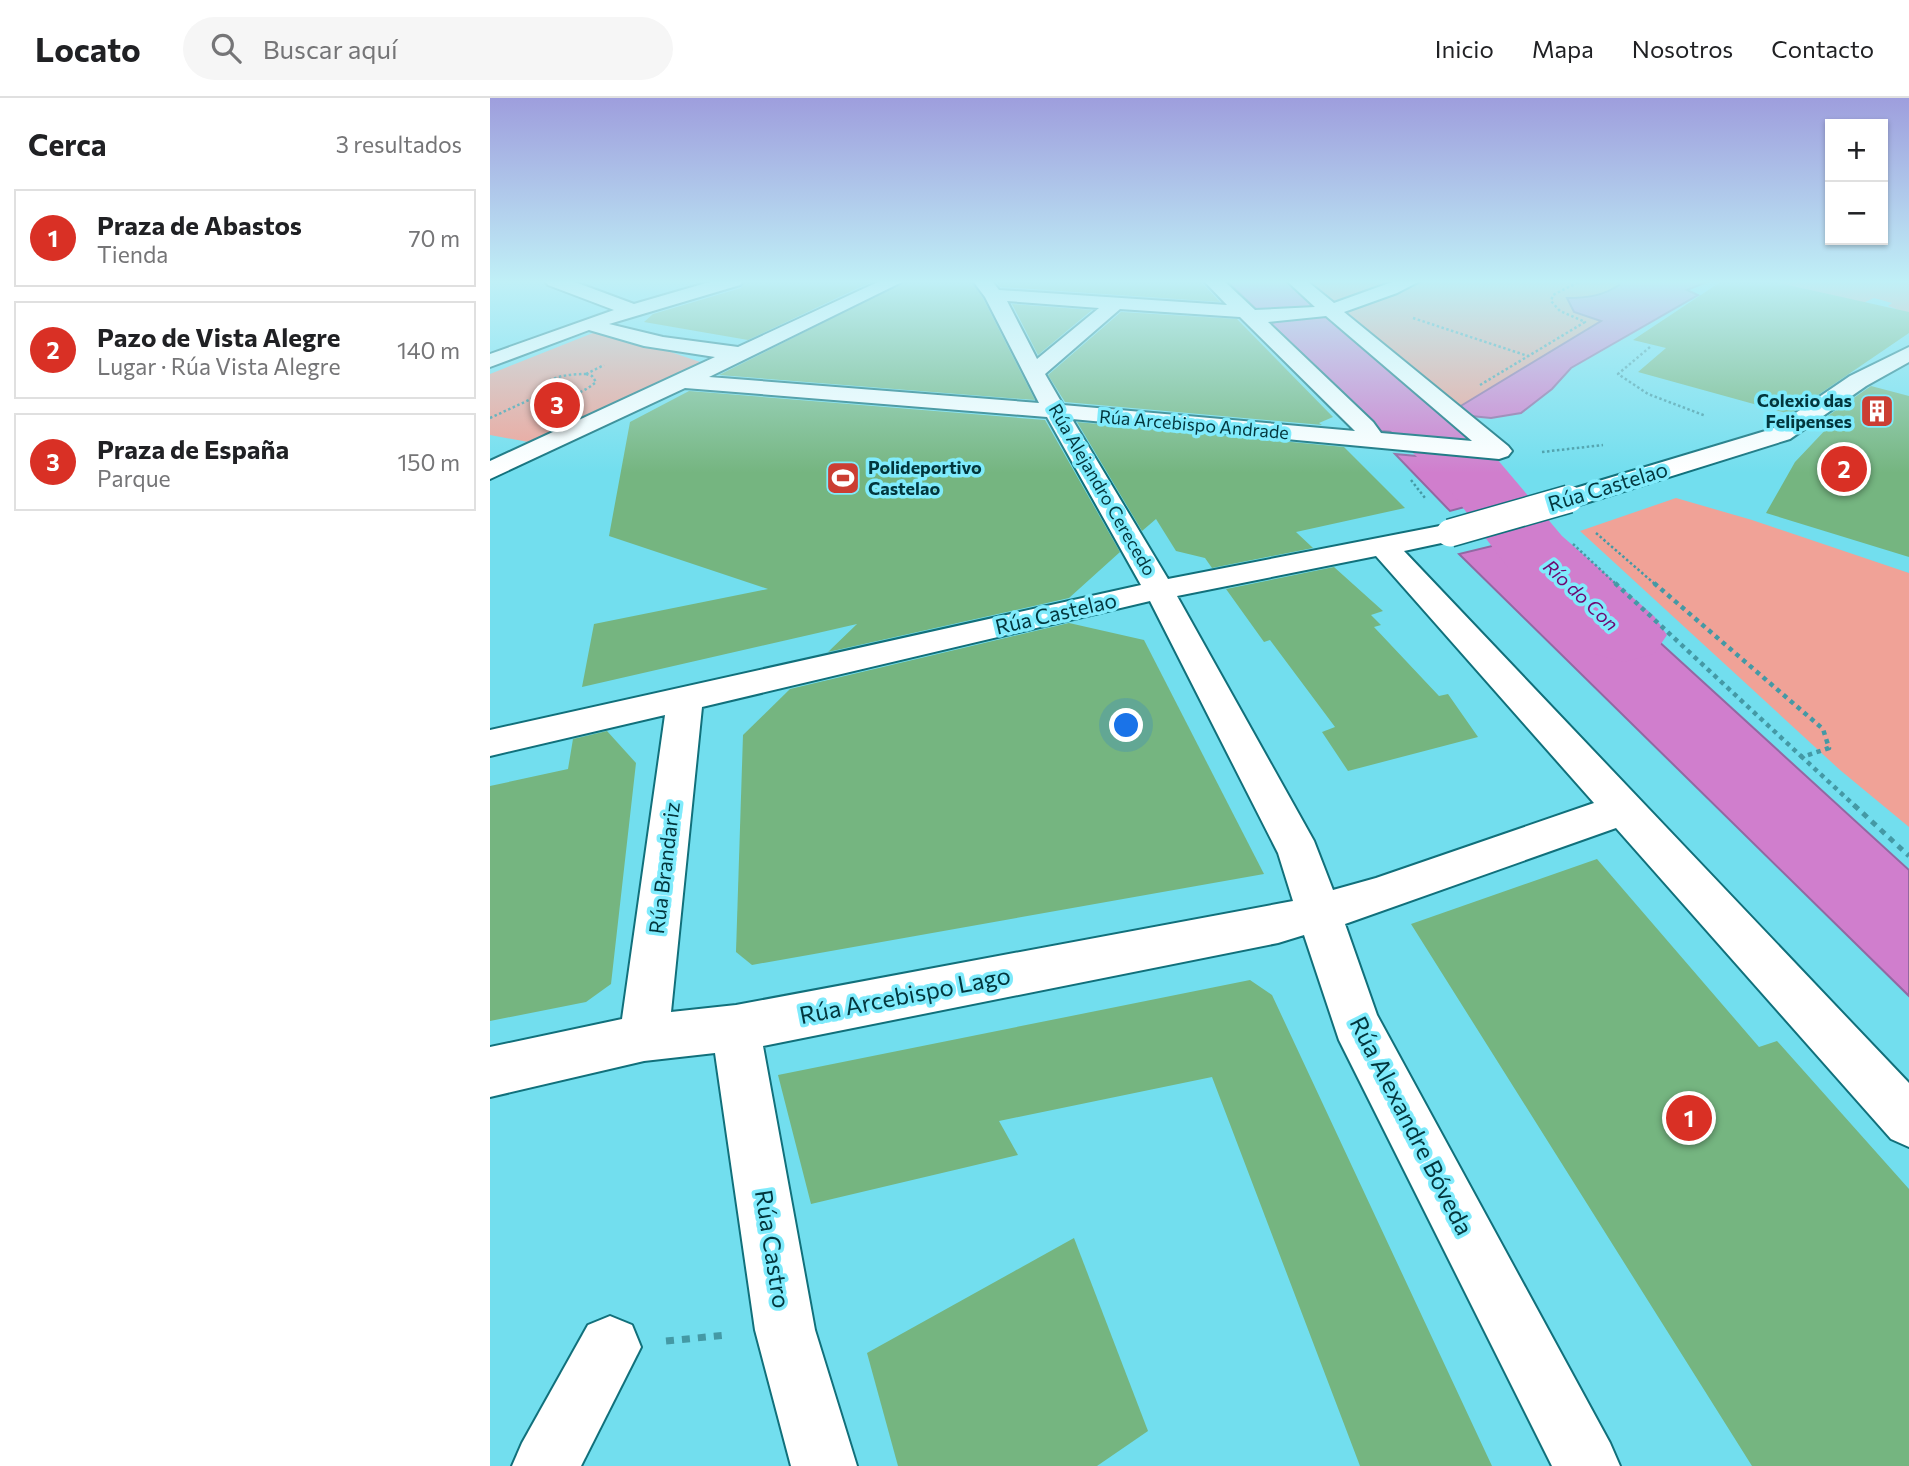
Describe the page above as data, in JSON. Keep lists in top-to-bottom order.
{
  "streets": {
    "street": [
      "Rúa Arcebispo Andrade",
      "Rúa Castelao",
      "Rúa Alejandro Cerecedo",
      "Rúa Brandariz",
      "Rúa Arcebispo Lago",
      "Rúa Alexandre Bóveda",
      "Rúa Castro"
    ]
  },
  "crossings": [
    ["Rúa Arcebispo Andrade", "Rúa Alejandro Cerecedo"],
    ["Rúa Castelao", "Rúa Alejandro Cerecedo"],
    ["Rúa Castelao", "Rúa Brandariz"],
    ["Rúa Castelao", "Rúa Alexandre Bóveda"],
    ["Rúa Alejandro Cerecedo", "Rúa Alexandre Bóveda"],
    ["Rúa Brandariz", "Rúa Arcebispo Lago"],
    ["Rúa Arcebispo Lago", "Rúa Alexandre Bóveda"],
    ["Rúa Arcebispo Lago", "Rúa Castro"]
  ],
  "water": ["Río do Con"],
  "places": {
    "building": ["Colexio das Felipenses"],
    "sports": ["Polideportivo Castelao"]
  },
  "page": {
    "header": "Locato",
    "search": "Buscar aquí",
    "nav": [
      "Inicio",
      "Mapa",
      "Nosotros",
      "Contacto"
    ],
    "heading": ["Cerca", "3 resultados"],
    "map_buttons": ["+", "−"],
    "list": [
      {
        "mark": "1",
        "name": "Praza de Abastos",
        "note": "Tienda",
        "value": "70 m"
      },
      {
        "mark": "2",
        "name": "Pazo de Vista Alegre",
        "note": "Lugar · Rúa Vista Alegre",
        "value": "140 m"
      },
      {
        "mark": "3",
        "name": "Praza de España",
        "note": "Parque",
        "value": "150 m"
      }
    ],
    "pins": ["3", "2", "1"]
  }
}
